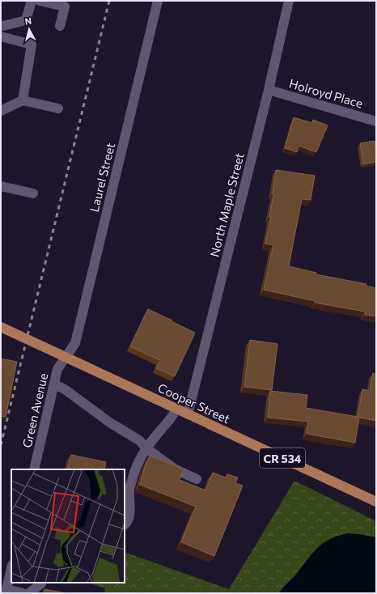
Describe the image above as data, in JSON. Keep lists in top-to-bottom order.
{
  "streets": {
    "main road": ["Cooper Street", "CR 534"],
    "street": [
      "Holroyd Place",
      "Laurel Street",
      "North Maple Street",
      "Green Avenue"
    ]
  },
  "crossings": [
    ["Holroyd Place", "North Maple Street"],
    ["Laurel Street", "Cooper Street"],
    ["Laurel Street", "Green Avenue"],
    ["North Maple Street", "Cooper Street"],
    ["Cooper Street", "Green Avenue"]
  ],
  "north": "top"
}
